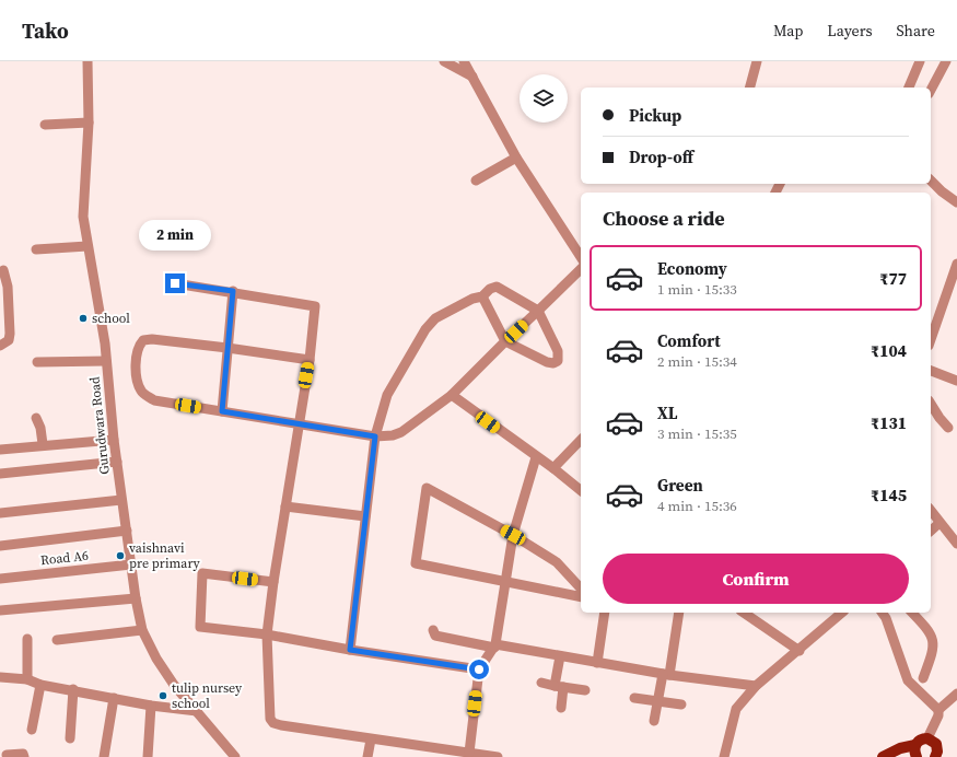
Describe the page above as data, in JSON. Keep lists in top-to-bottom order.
{
  "streets": {
    "street": ["Gurudwara Road", "Road A6"]
  },
  "crossings": [
    ["Gurudwara Road", "Road A6"]
  ],
  "places": ["school", "vaishnavi pre primary", "tulip nursey school"],
  "page": {
    "header": "Tako",
    "nav": ["Map", "Layers", "Share"],
    "banner": ["Pickup", "Drop-off"],
    "heading": "Choose a ride",
    "bubble": "2 min",
    "list": [
      {
        "name": "Economy",
        "note": "1 min · 15:33",
        "value": "₹77"
      },
      {
        "name": "Comfort",
        "note": "2 min · 15:34",
        "value": "₹104"
      },
      {
        "name": "XL",
        "note": "3 min · 15:35",
        "value": "₹131"
      },
      {
        "name": "Green",
        "note": "4 min · 15:36",
        "value": "₹145"
      }
    ],
    "buttons": "Confirm"
  }
}
